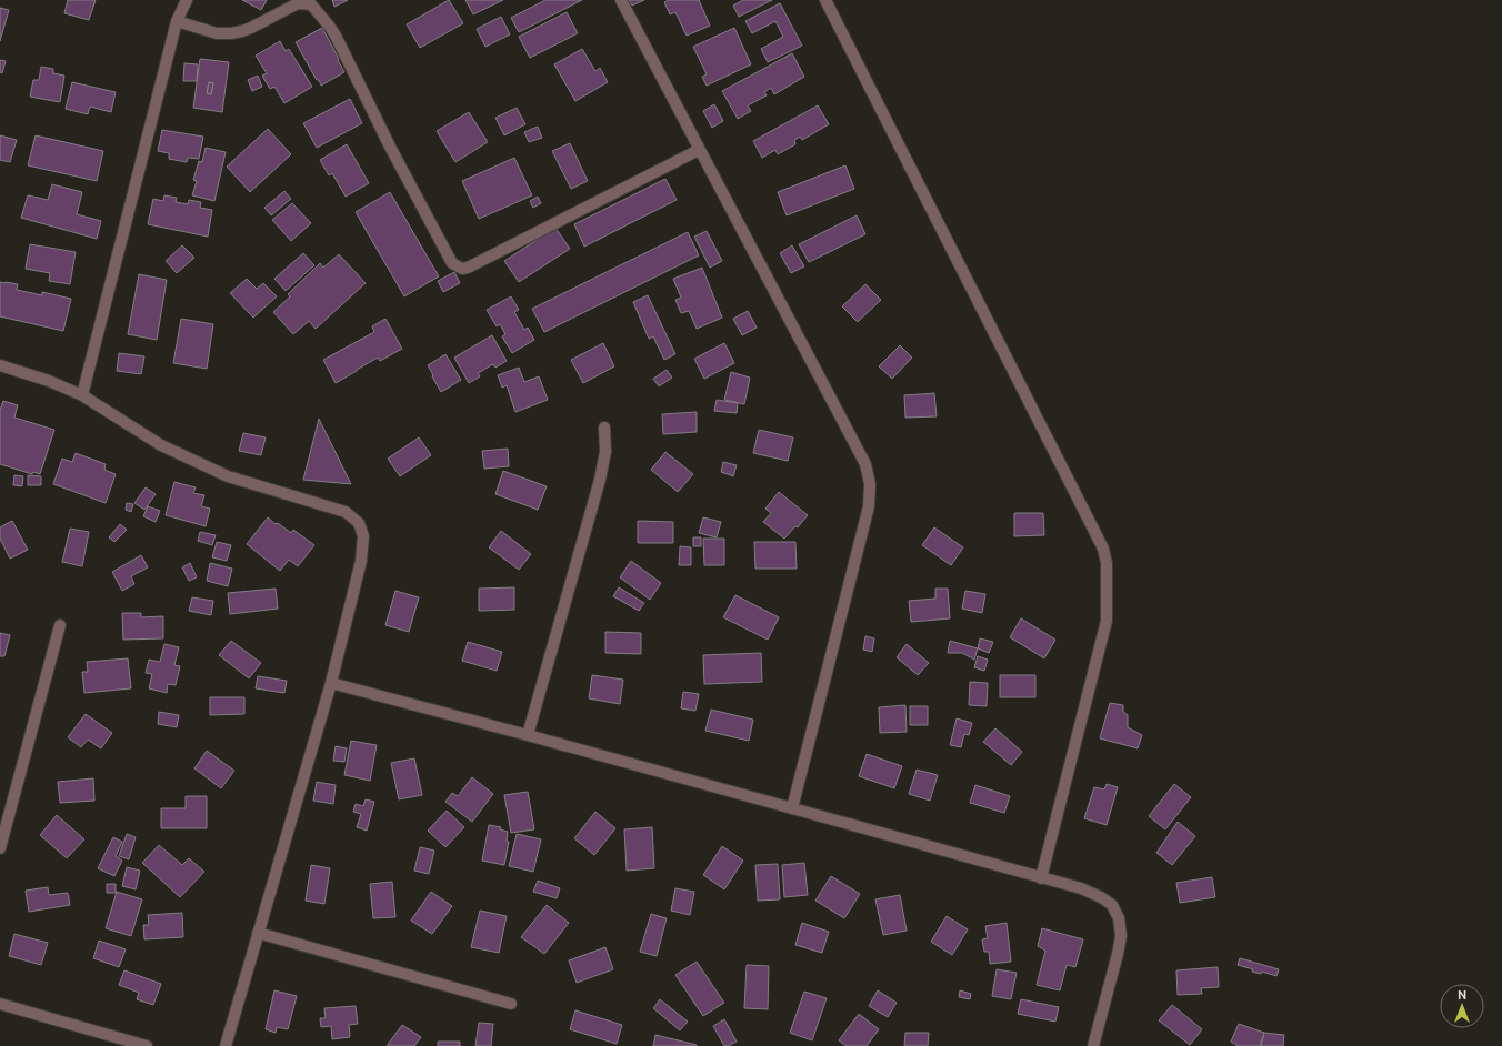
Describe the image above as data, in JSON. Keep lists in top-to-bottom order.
{
  "north": "top"
}
